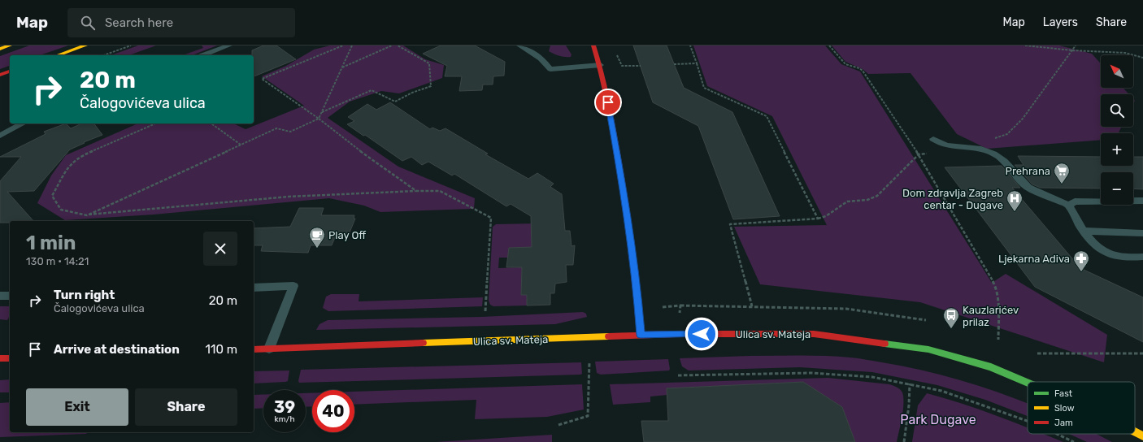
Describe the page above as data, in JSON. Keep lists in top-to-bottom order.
{
  "streets": {
    "street": ["Ulica sv. Mateja"]
  },
  "parks": ["Park Dugave"],
  "places": {
    "supermarket": ["Prehrana"],
    "hospital": ["Dom zdravlja Zagreb centar - Dugave"],
    "cafe": ["Play Off"],
    "pharmacy": ["Ljekarna Adiva"],
    "bus stop": ["Kauzlarićev prilaz"]
  },
  "legend": ["Fast", "Slow", "Jam"],
  "north": "top left",
  "page": {
    "header": "Map",
    "search": "Search here",
    "nav": ["Map", "Layers", "Share"],
    "map_buttons": ["+", "−"],
    "turn": ["20 m", "Čalogovićeva ulica"],
    "heading": ["1 min", "130 m · 14:21"],
    "list": [
      {
        "name": "Turn right",
        "note": "Čalogovićeva ulica",
        "value": "20 m"
      },
      {
        "name": "Arrive at destination",
        "value": "110 m"
      }
    ],
    "buttons": ["Exit", "Share"],
    "speed": "39 km/h",
    "limit": "40"
  }
}
